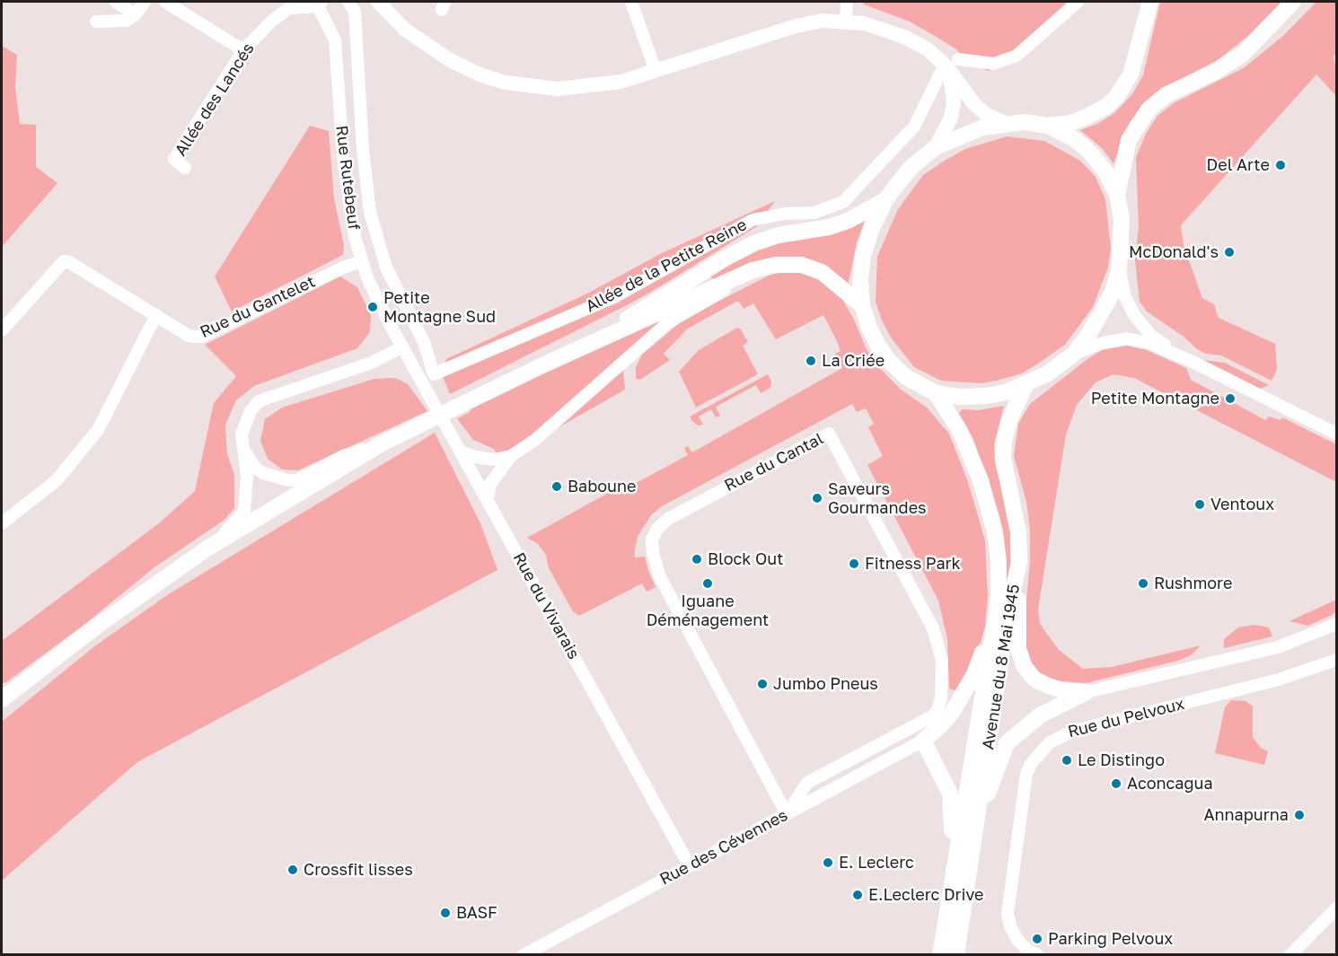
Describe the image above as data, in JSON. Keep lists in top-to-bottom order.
{
  "streets": {
    "main road": ["Avenue du 8 Mai 1945"],
    "street": [
      "Allée des Lancés",
      "Rue Rutebeuf",
      "Allée de la Petite Reine",
      "Rue du Gantelet",
      "Rue du Cantal",
      "Rue du Vivarais",
      "Rue du Pelvoux",
      "Rue des Cévennes"
    ]
  },
  "crossings": [
    ["Allée des Lancés", "Rue Rutebeuf"],
    ["Rue Rutebeuf", "Rue du Gantelet"],
    ["Rue Rutebeuf", "Rue du Vivarais"],
    ["Rue du Cantal", "Rue des Cévennes"],
    ["Rue du Vivarais", "Rue des Cévennes"]
  ],
  "places": [
    "Del Arte",
    "McDonald's",
    "Petite Montagne Sud",
    "La Criée",
    "Petite Montagne",
    "Baboune",
    "Saveurs Gourmandes",
    "Ventoux",
    "Block Out",
    "Fitness Park",
    "Iguane Déménagement",
    "Rushmore",
    "Jumbo Pneus",
    "Le Distingo",
    "Aconcagua",
    "Annapurna",
    "E. Leclerc",
    "Crossfit lisses",
    "E.Leclerc Drive",
    "BASF",
    "Parking Pelvoux"
  ]
}
